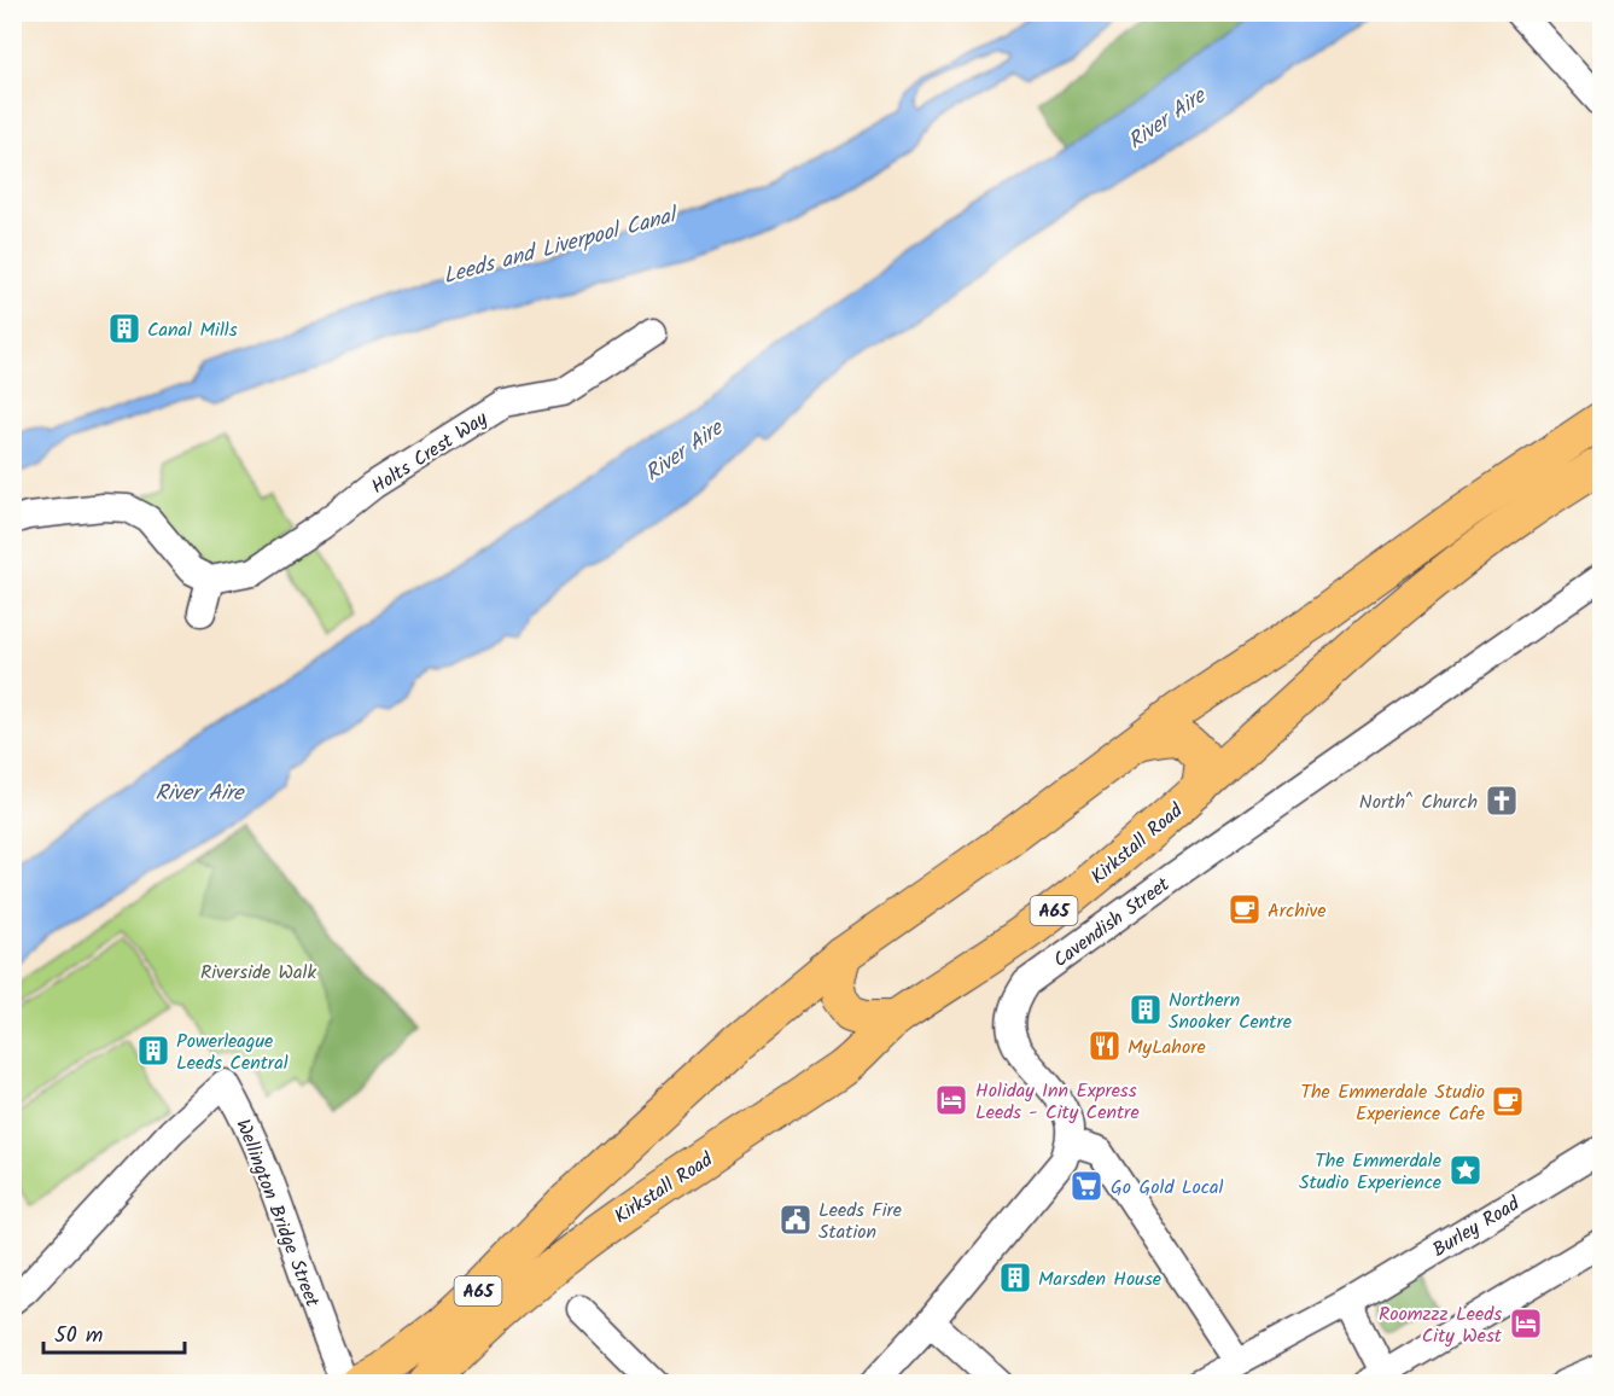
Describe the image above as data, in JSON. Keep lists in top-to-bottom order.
{
  "streets": {
    "main road": ["Kirkstall Road", "A65"],
    "street": [
      "Holts Crest Way",
      "Cavendish Street",
      "Wellington Bridge Street",
      "Burley Road"
    ]
  },
  "water": ["River Aire", "Leeds and Liverpool Canal"],
  "parks": ["Riverside Walk"],
  "places": {
    "building": [
      "Canal Mills",
      "Northern Snooker Centre",
      "Powerleague Leeds Central",
      "Marsden House"
    ],
    "church": ["North^ Church"],
    "cafe": ["Archive", "The Emmerdale Studio Experience Cafe"],
    "restaurant": ["MyLahore"],
    "hotel": ["Holiday Inn Express Leeds - City Centre", "Roomzzz Leeds City West"],
    "place": ["The Emmerdale Studio Experience"],
    "supermarket": ["Go Gold Local"],
    "public building": ["Leeds Fire Station"]
  },
  "scale_bar": "50 m"
}
